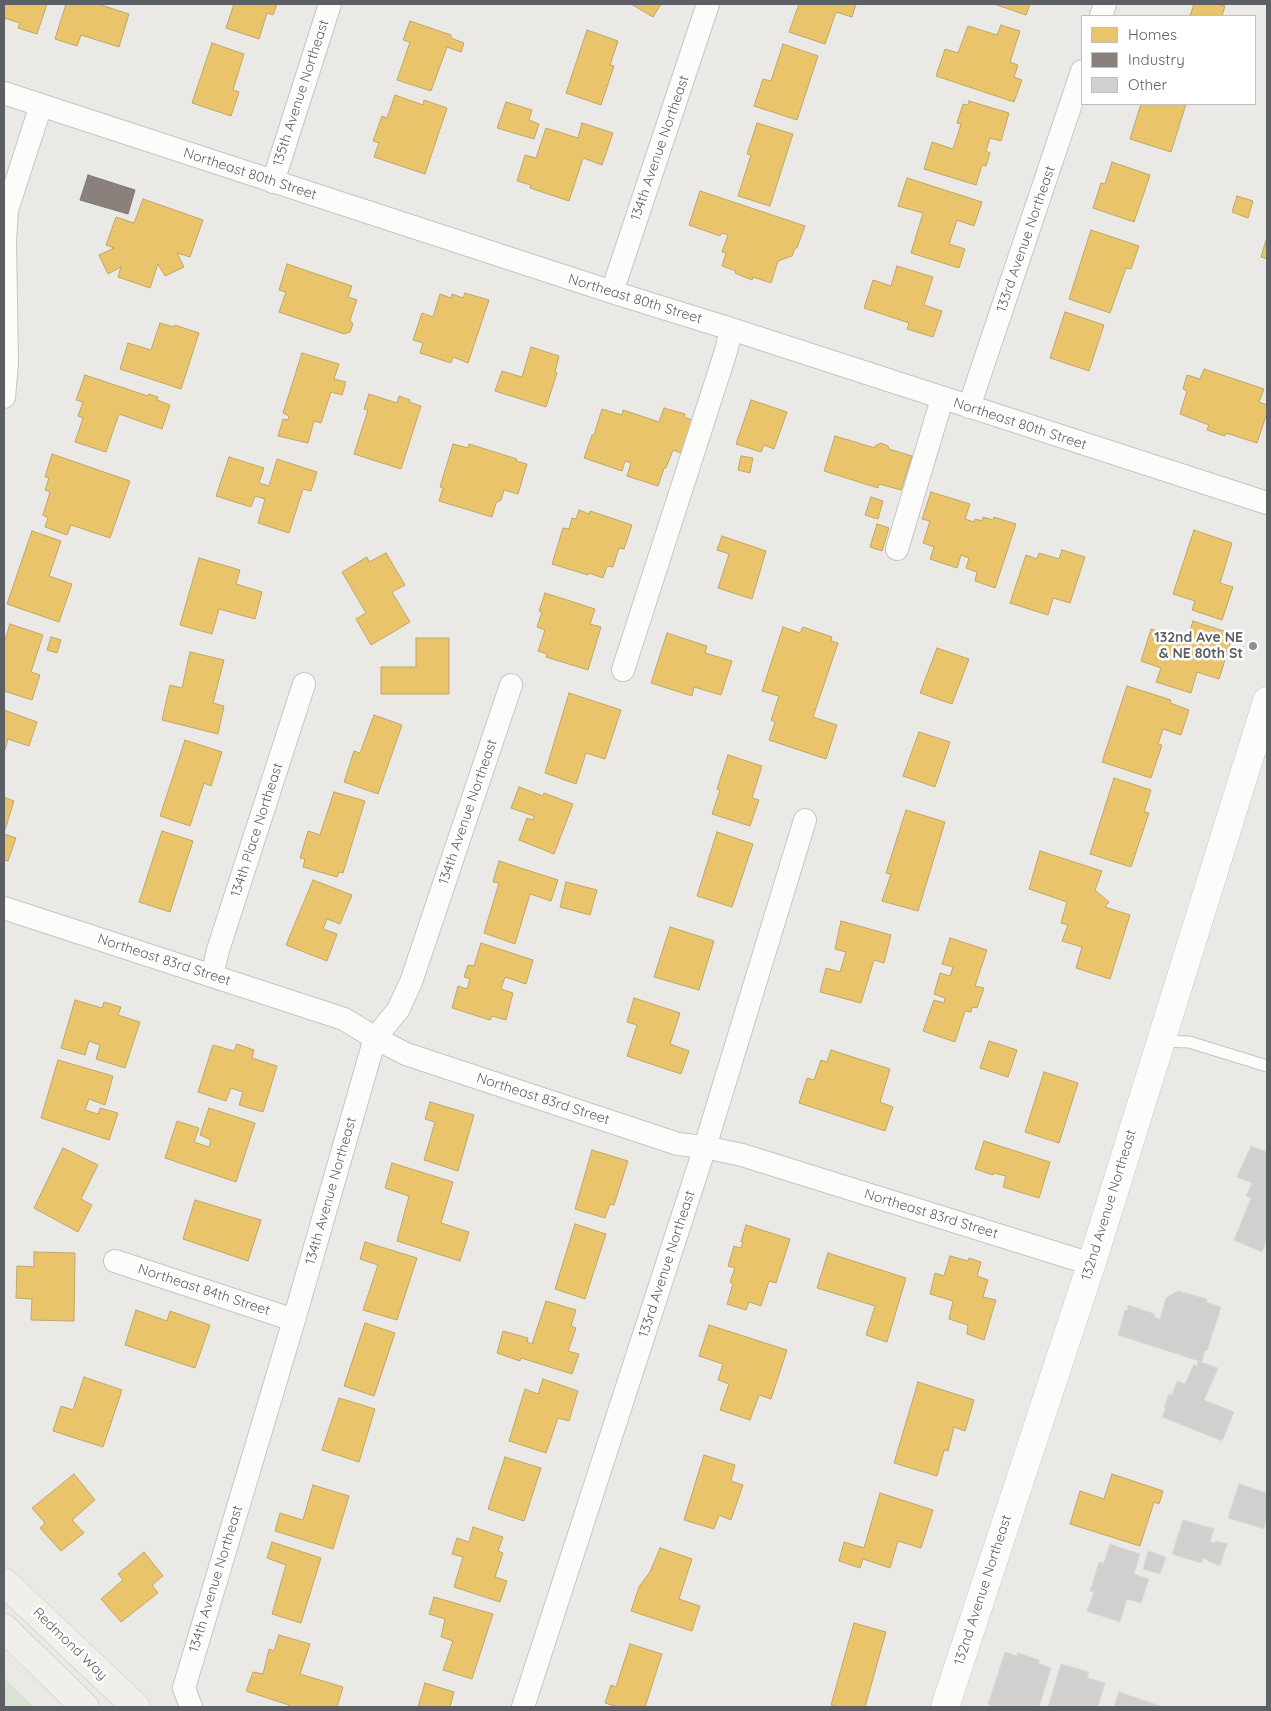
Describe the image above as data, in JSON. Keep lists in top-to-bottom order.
{
  "streets": {
    "main road": ["132nd Avenue Northeast", "Redmond Way"],
    "street": [
      "135th Avenue Northeast",
      "134th Avenue Northeast",
      "Northeast 80th Street",
      "133rd Avenue Northeast",
      "134th Place Northeast",
      "Northeast 83rd Street",
      "Northeast 84th Street"
    ]
  },
  "crossings": [
    ["135th Avenue Northeast", "Northeast 80th Street"],
    ["134th Avenue Northeast", "Northeast 80th Street"],
    ["134th Avenue Northeast", "Northeast 83rd Street"],
    ["134th Avenue Northeast", "Northeast 84th Street"],
    ["Northeast 80th Street", "133rd Avenue Northeast"],
    ["133rd Avenue Northeast", "Northeast 83rd Street"],
    ["134th Place Northeast", "Northeast 83rd Street"],
    ["Northeast 83rd Street", "132nd Avenue Northeast"]
  ],
  "places": ["132nd Ave NE & NE 80th St"],
  "legend": ["Homes", "Industry", "Other"]
}
